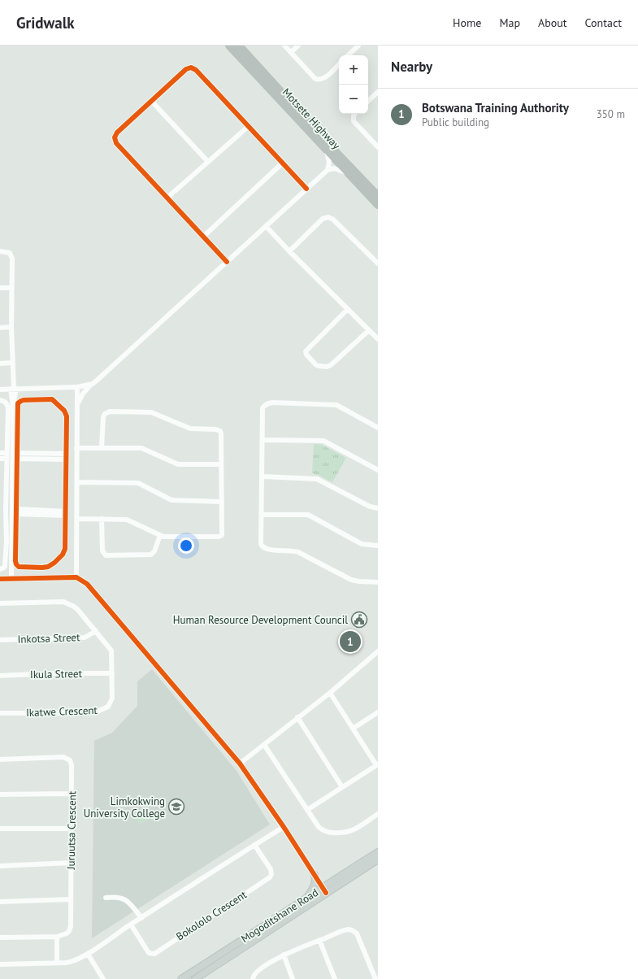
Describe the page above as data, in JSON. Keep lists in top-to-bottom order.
{
  "streets": {
    "highway": ["Motsete Highway"],
    "main road": ["Mogoditshane Road"],
    "street": [
      "Inkotsa Street",
      "Ikula Street",
      "Ikatwe Crescent",
      "Juruutsa Crescent",
      "Bokololo Crescent"
    ]
  },
  "crossings": [
    ["Inkotsa Street", "Ikatwe Crescent"],
    ["Ikula Street", "Ikatwe Crescent"]
  ],
  "places": {
    "public building": ["Human Resource Development Council"],
    "school or university": ["Limkokwing University College"]
  },
  "page": {
    "header": "Gridwalk",
    "nav": [
      "Home",
      "Map",
      "About",
      "Contact"
    ],
    "heading": "Nearby",
    "map_buttons": ["+", "−"],
    "list": [
      {
        "mark": "1",
        "name": "Botswana Training Authority",
        "note": "Public building",
        "value": "350 m"
      }
    ],
    "pins": "1"
  }
}
